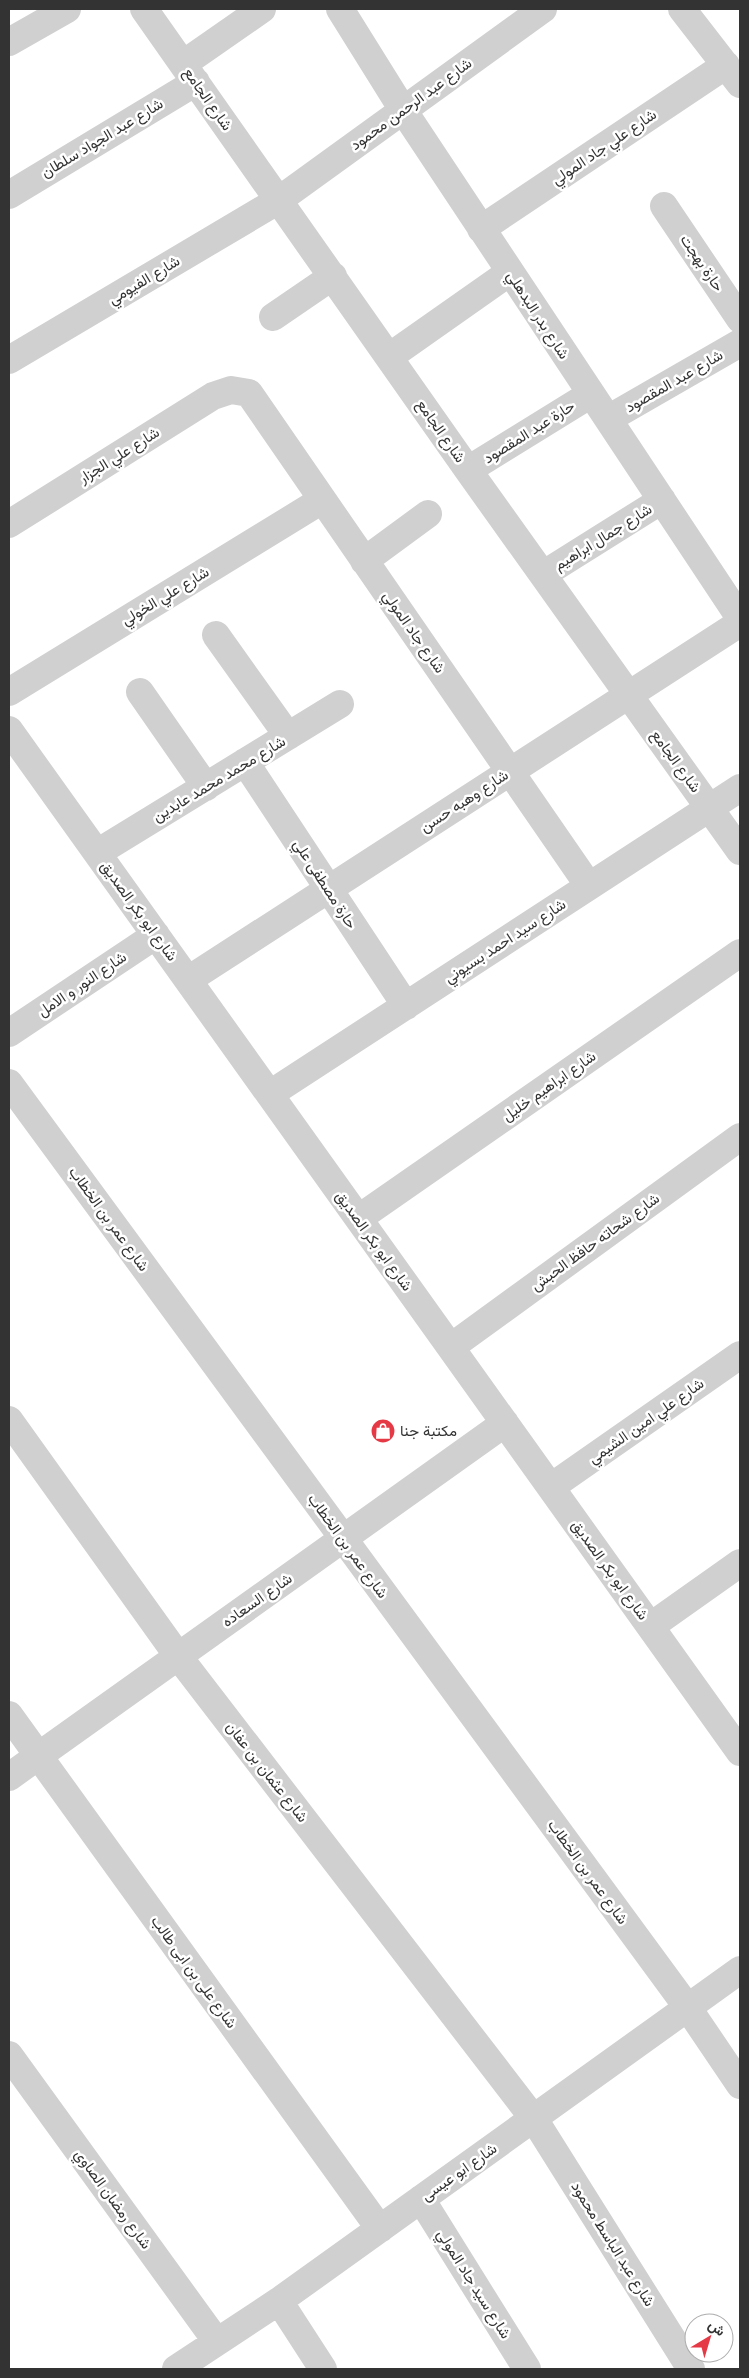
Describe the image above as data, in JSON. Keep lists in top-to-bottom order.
{
  "streets": {
    "street": [
      "شارع الجامع",
      "شارع عبد الرحمن محمود",
      "شارع عبد الجواد سلطان",
      "شارع علي جاد المولي",
      "حارة بهجت",
      "شارع الفيومي",
      "شارع بدر البدهلي",
      "شارع عبد المقصود",
      "حارة عبد المقصود",
      "شارع علي الجزار",
      "شارع جمال ابراهيم",
      "شارع علي الخولي",
      "شارع جاد المولي",
      "شارع محمد محمد عابدين",
      "شارع وهبه حسن",
      "حارة مصطفى علي",
      "شارع ابو بكر الصديق",
      "شارع سيد احمد بسيوني",
      "شارع النور و الامل",
      "شارع ابراهيم خليل",
      "شارع عمر بن الخطاب",
      "شارع شحاته حافظ الحبش",
      "شارع علي امين الشيمي",
      "شارع السعاده",
      "شارع عثمان بن عفان",
      "شارع على بن ابى طالب",
      "شارع ابو عيسى",
      "شارع رمضان الصاوي",
      "شارع عبد الباسط محمود",
      "شارع سيد جاد المولي"
    ]
  },
  "crossings": [
    ["شارع الجامع", "شارع عبد الرحمن محمود"],
    ["شارع الجامع", "شارع عبد الجواد سلطان"],
    ["شارع الجامع", "شارع الفيومي"],
    ["شارع الجامع", "حارة عبد المقصود"],
    ["شارع الجامع", "شارع جمال ابراهيم"],
    ["شارع الجامع", "شارع وهبه حسن"],
    ["شارع الجامع", "شارع سيد احمد بسيوني"],
    ["شارع عبد الرحمن محمود", "شارع الفيومي"],
    ["شارع عبد الرحمن محمود", "شارع بدر البدهلي"],
    ["شارع علي جاد المولي", "شارع بدر البدهلي"],
    ["شارع بدر البدهلي", "شارع عبد المقصود"],
    ["شارع بدر البدهلي", "حارة عبد المقصود"],
    ["شارع بدر البدهلي", "شارع جمال ابراهيم"],
    ["شارع علي الجزار", "شارع جاد المولي"],
    ["شارع علي الخولي", "شارع جاد المولي"],
    ["شارع جاد المولي", "شارع وهبه حسن"],
    ["شارع جاد المولي", "شارع سيد احمد بسيوني"],
    ["شارع محمد محمد عابدين", "حارة مصطفى علي"],
    ["شارع محمد محمد عابدين", "شارع ابو بكر الصديق"],
    ["شارع وهبه حسن", "حارة مصطفى علي"],
    ["شارع وهبه حسن", "شارع ابو بكر الصديق"],
    ["حارة مصطفى علي", "شارع سيد احمد بسيوني"],
    ["شارع ابو بكر الصديق", "شارع سيد احمد بسيوني"],
    ["شارع ابو بكر الصديق", "شارع النور و الامل"],
    ["شارع ابو بكر الصديق", "شارع ابراهيم خليل"],
    ["شارع ابو بكر الصديق", "شارع شحاته حافظ الحبش"],
    ["شارع ابو بكر الصديق", "شارع علي امين الشيمي"],
    ["شارع ابو بكر الصديق", "شارع السعاده"],
    ["شارع عمر بن الخطاب", "شارع السعاده"],
    ["شارع عمر بن الخطاب", "شارع ابو عيسى"],
    ["شارع السعاده", "شارع عثمان بن عفان"],
    ["شارع السعاده", "شارع على بن ابى طالب"],
    ["شارع عثمان بن عفان", "شارع ابو عيسى"],
    ["شارع عثمان بن عفان", "شارع عبد الباسط محمود"],
    ["شارع على بن ابى طالب", "شارع ابو عيسى"],
    ["شارع ابو عيسى", "شارع رمضان الصاوي"],
    ["شارع ابو عيسى", "شارع عبد الباسط محمود"],
    ["شارع ابو عيسى", "شارع سيد جاد المولي"]
  ],
  "places": {
    "shop": ["مكتبة جنا"]
  },
  "north": "top right"
}
